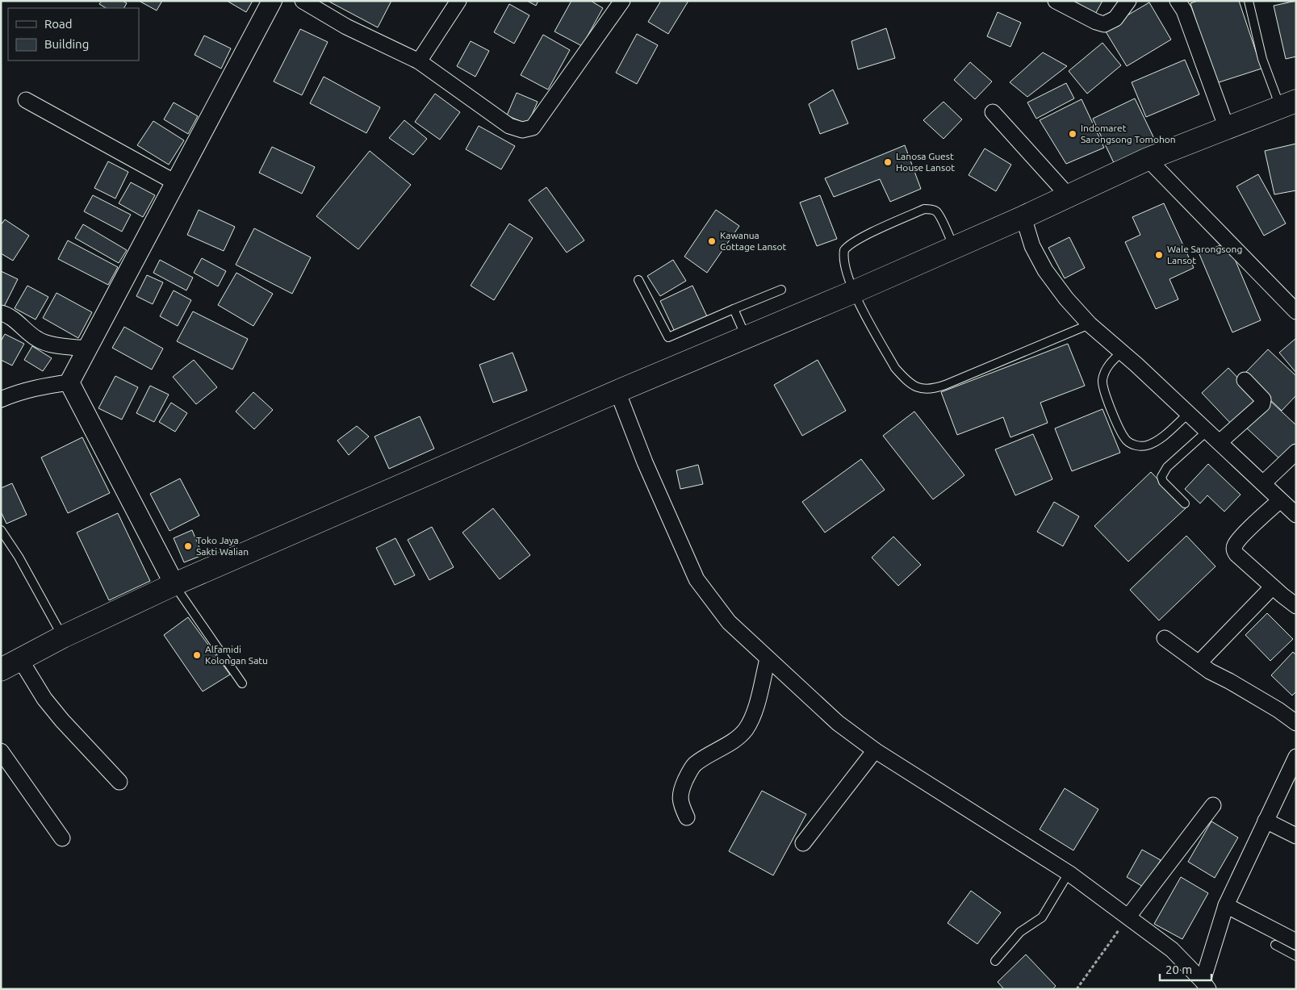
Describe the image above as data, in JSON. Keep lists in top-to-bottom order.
{
  "places": [
    "Indomaret Sarongsong Tomohon",
    "Lanosa Guest House Lansot",
    "Kawanua Cottage Lansot",
    "Wale Sarongsong Lansot",
    "Toko Jaya Sakti Walian",
    "Alfamidi Kolongan Satu"
  ],
  "legend": ["Road", "Building"],
  "scale_bar": "20 m"
}
